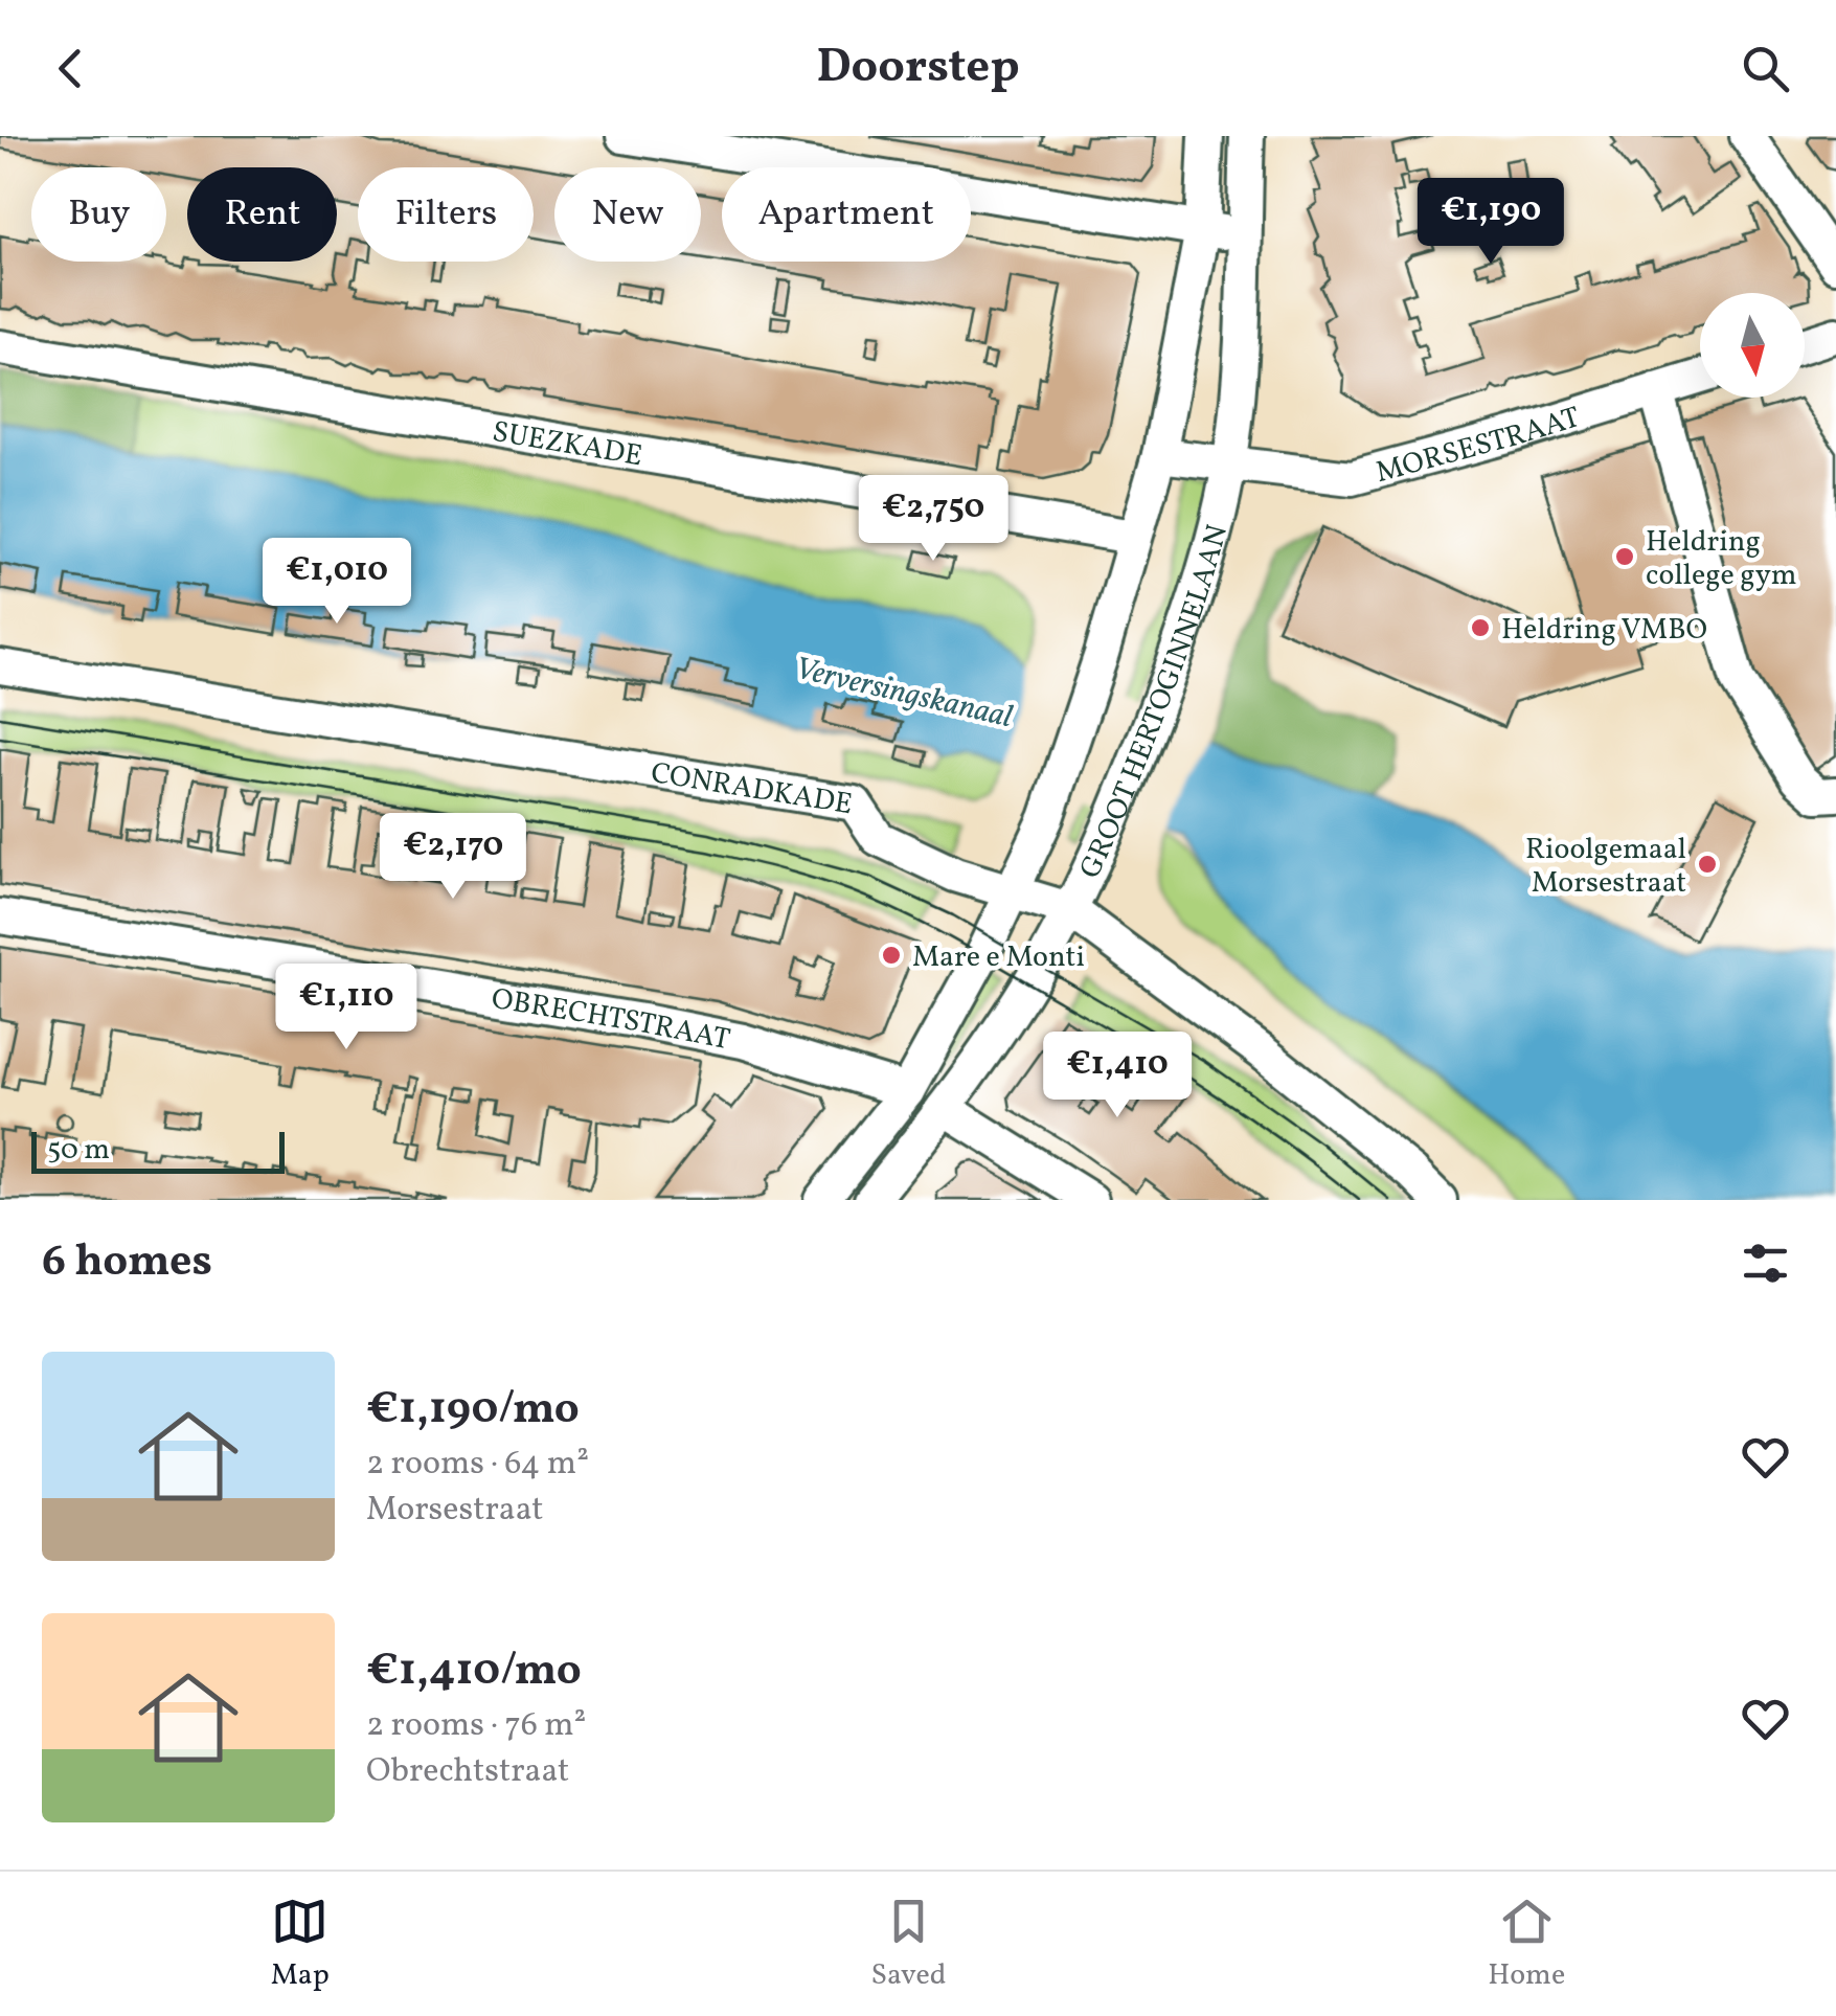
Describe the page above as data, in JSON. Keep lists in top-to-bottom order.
{
  "streets": {
    "street": [
      "SUEZKADE",
      "MORSESTRAAT",
      "GROOT HERTOGINNELAAN",
      "CONRADKADE",
      "OBRECHTSTRAAT"
    ]
  },
  "crossings": [
    ["SUEZKADE", "GROOT HERTOGINNELAAN"],
    ["MORSESTRAAT", "GROOT HERTOGINNELAAN"],
    ["GROOT HERTOGINNELAAN", "CONRADKADE"],
    ["GROOT HERTOGINNELAAN", "OBRECHTSTRAAT"]
  ],
  "water": ["Verversingskanaal"],
  "places": [
    "Heldring college gym",
    "Heldring VMBO",
    "Rioolgemaal Morsestraat",
    "Mare e Monti"
  ],
  "scale_bar": "50 m",
  "north": "bottom",
  "page": {
    "header": "Doorstep",
    "chip": [
      "Buy",
      "Rent",
      "Filters",
      "New",
      "Apartment"
    ],
    "price": [
      "€1,190",
      "€2,750",
      "€1,010",
      "€2,170",
      "€1,110",
      "€1,410"
    ],
    "scale": "50 m",
    "heading": "6 homes",
    "list": [
      {
        "name": "€1,190/mo",
        "note": "2 rooms · 64 m² · Morsestraat"
      },
      {
        "name": "€1,410/mo",
        "note": "2 rooms · 76 m² · Obrechtstraat"
      }
    ],
    "tabs": ["Map", "Saved", "Home"]
  }
}
